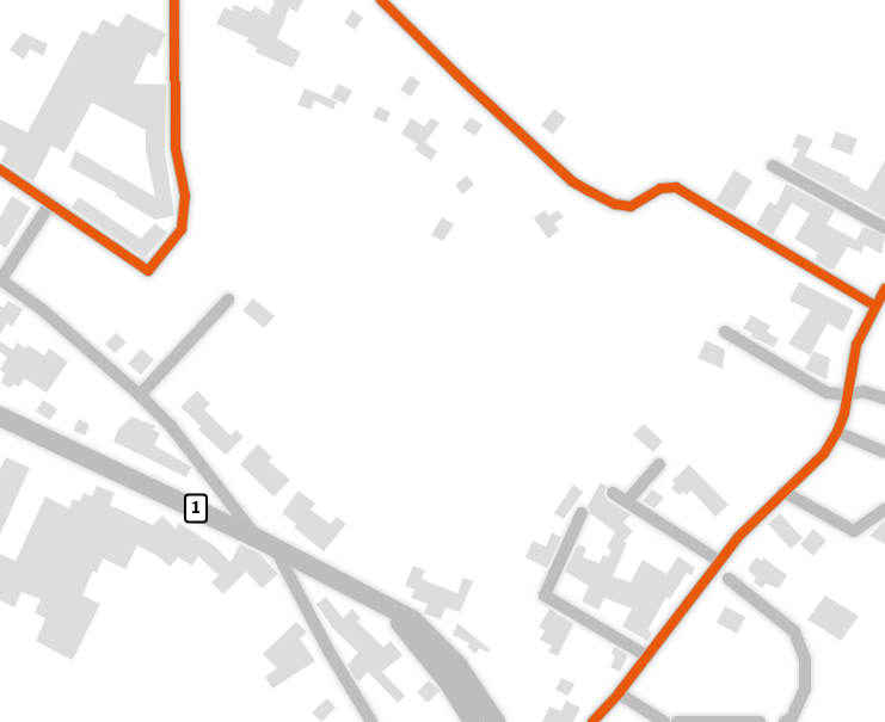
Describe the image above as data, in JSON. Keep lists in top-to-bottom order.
{
  "streets": {
    "highway": ["1"]
  }
}
